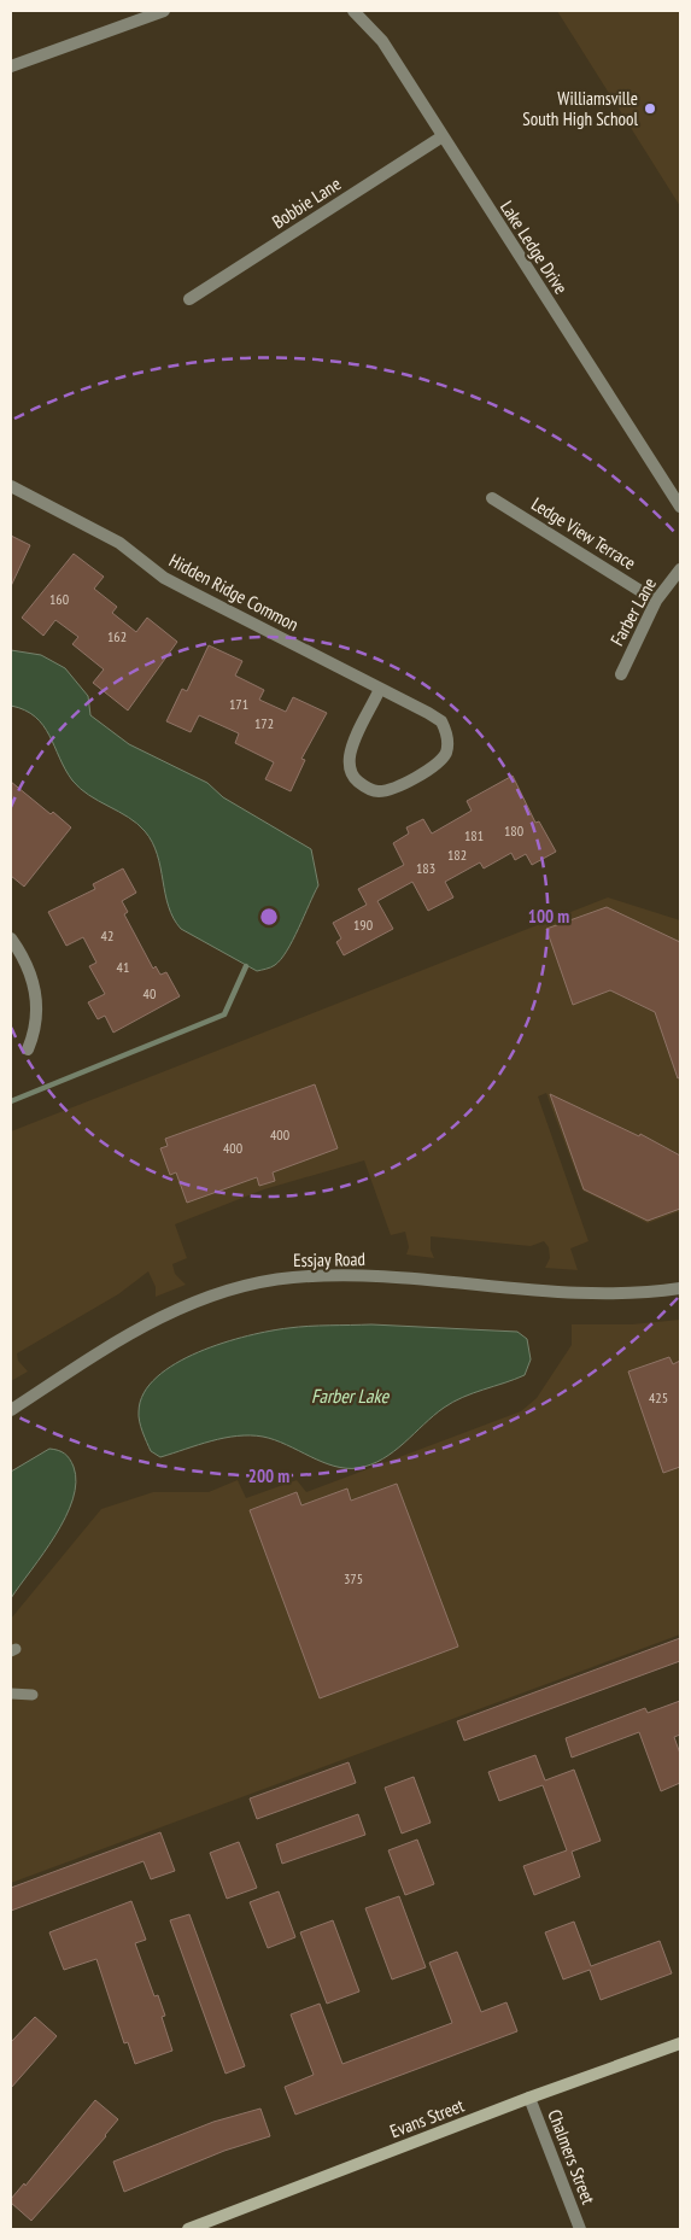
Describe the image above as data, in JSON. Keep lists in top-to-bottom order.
{
  "streets": {
    "street": [
      "Bobbie Lane",
      "Lake Ledge Drive",
      "Ledge View Terrace",
      "Hidden Ridge Common",
      "Farber Lane",
      "Essjay Road",
      "Evans Street",
      "Chalmers Street"
    ]
  },
  "crossings": [
    ["Bobbie Lane", "Lake Ledge Drive"],
    ["Ledge View Terrace", "Farber Lane"],
    ["Evans Street", "Chalmers Street"]
  ],
  "water": ["Farber Lake"],
  "places": ["Williamsville South High School"],
  "house_numbers": [
    "160",
    "162",
    "171",
    "172",
    "180",
    "181",
    "182",
    "183",
    "190",
    "42",
    "41",
    "40",
    "400",
    "400",
    "425",
    "375"
  ],
  "rings": ["100 m", "200 m"]
}
